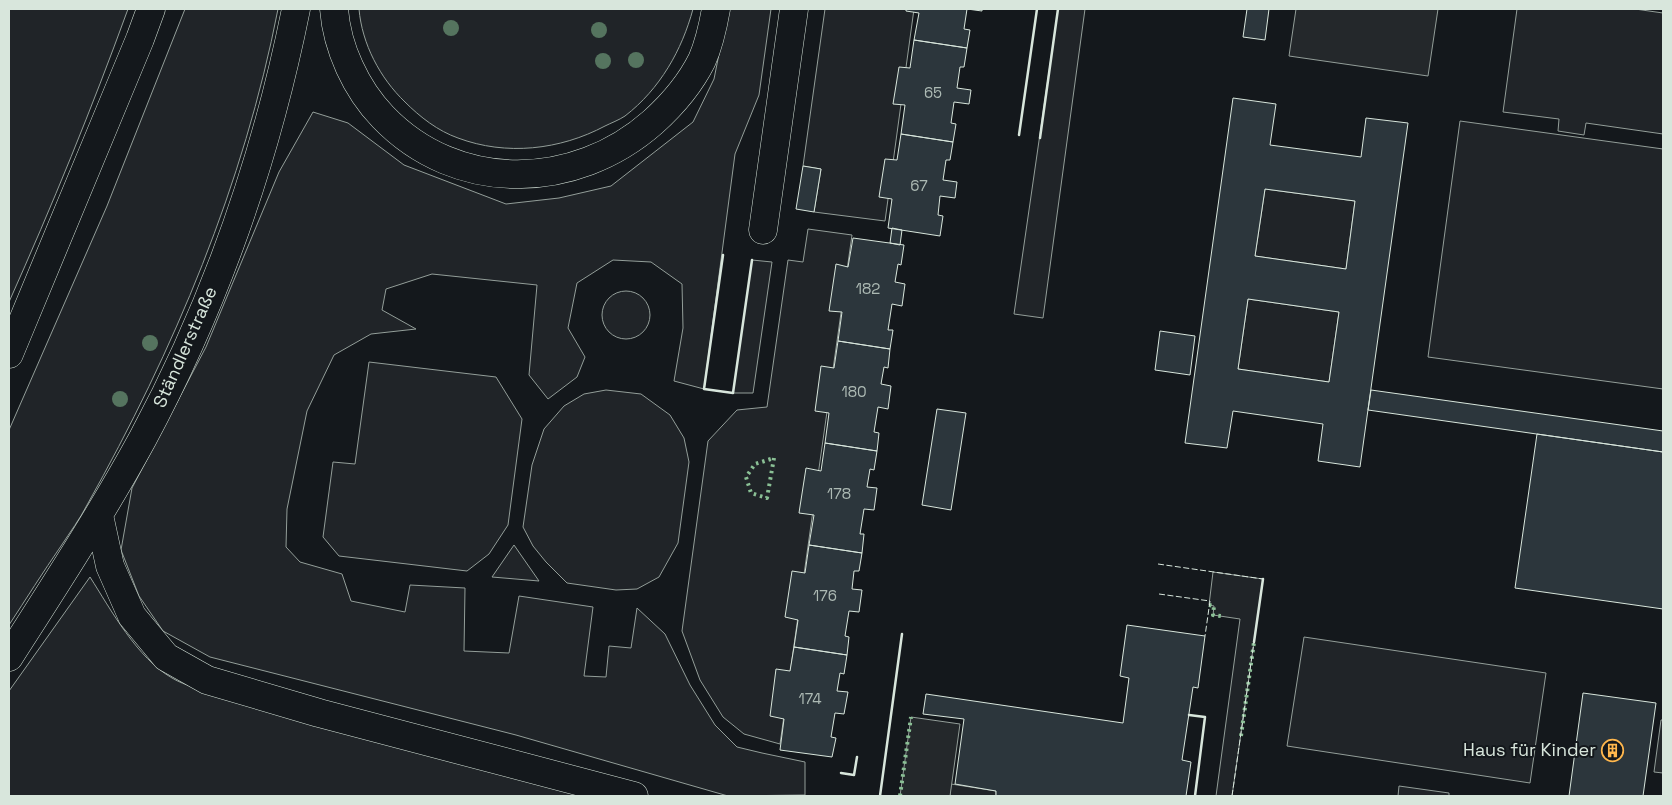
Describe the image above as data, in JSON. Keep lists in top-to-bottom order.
{
  "streets": {
    "main road": ["Ständlerstraße"]
  },
  "places": {
    "building": ["Haus für Kinder"]
  },
  "house_numbers": [
    "65",
    "67",
    "182",
    "180",
    "178",
    "176",
    "174"
  ]
}
